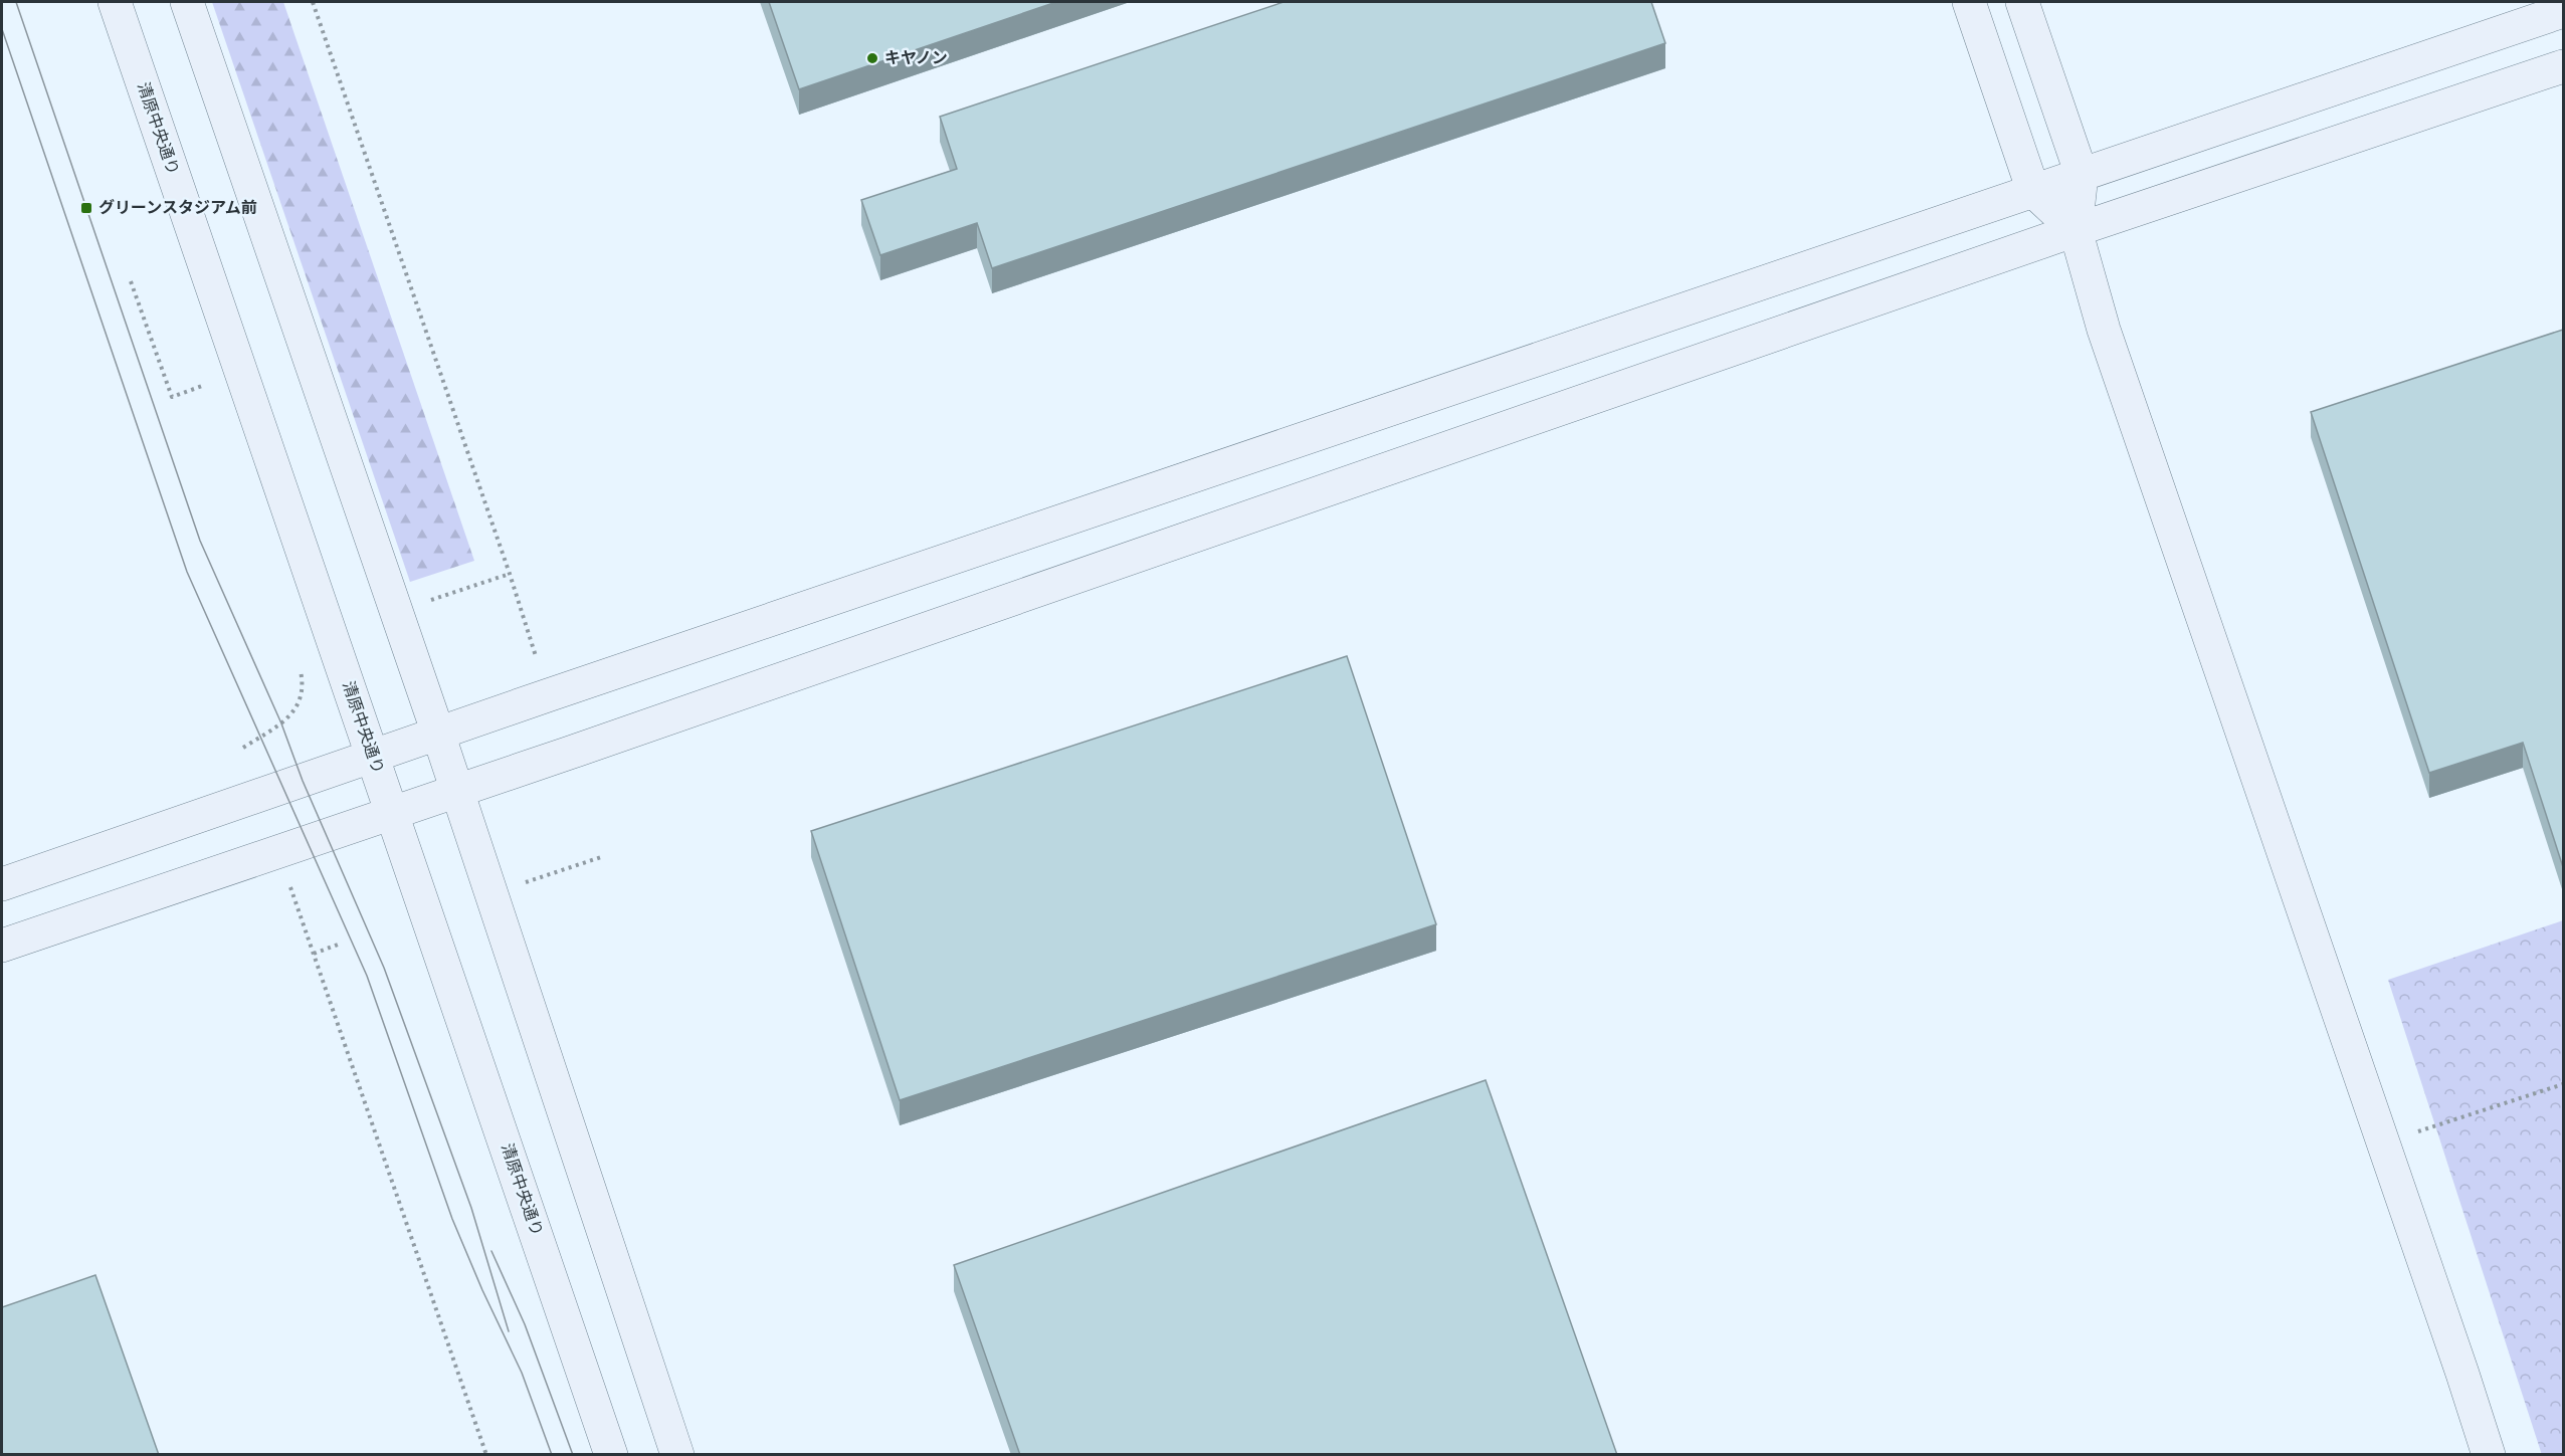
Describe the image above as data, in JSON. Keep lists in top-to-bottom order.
{
  "streets": {
    "street": ["清原中央通り"]
  },
  "places": {
    "other": ["キヤノン"],
    "transit": ["グリーンスタジアム前"]
  }
}
